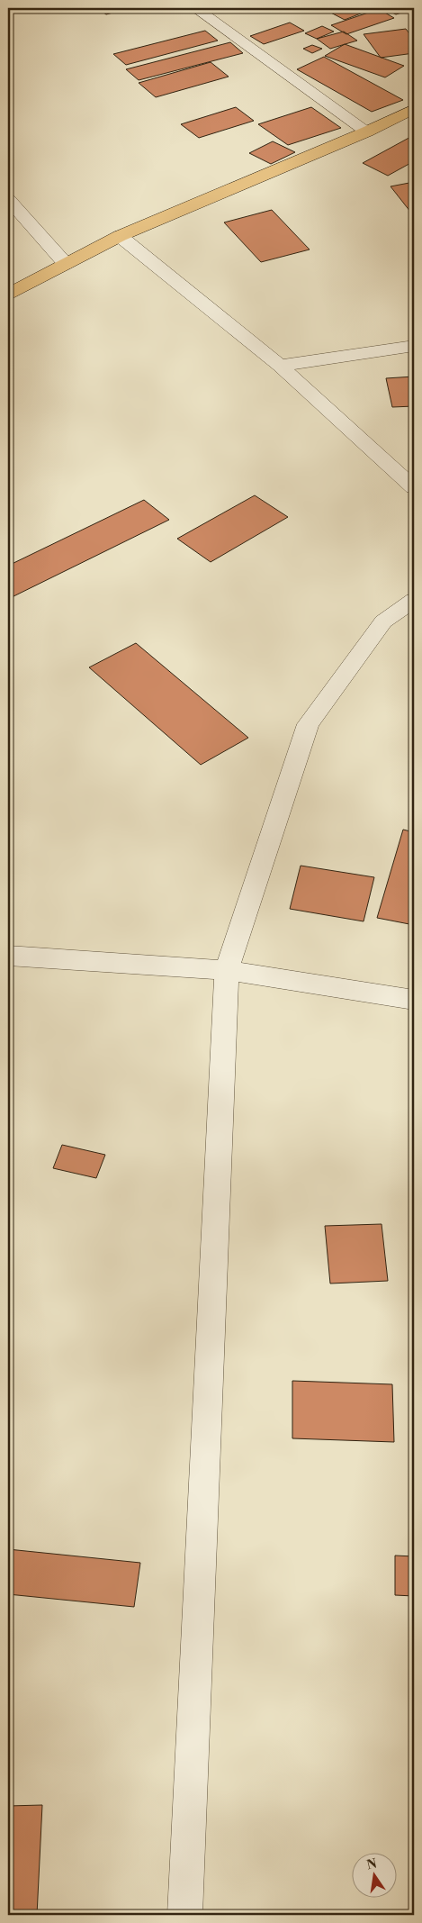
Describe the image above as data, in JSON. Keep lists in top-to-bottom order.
{
  "north": "top"
}
